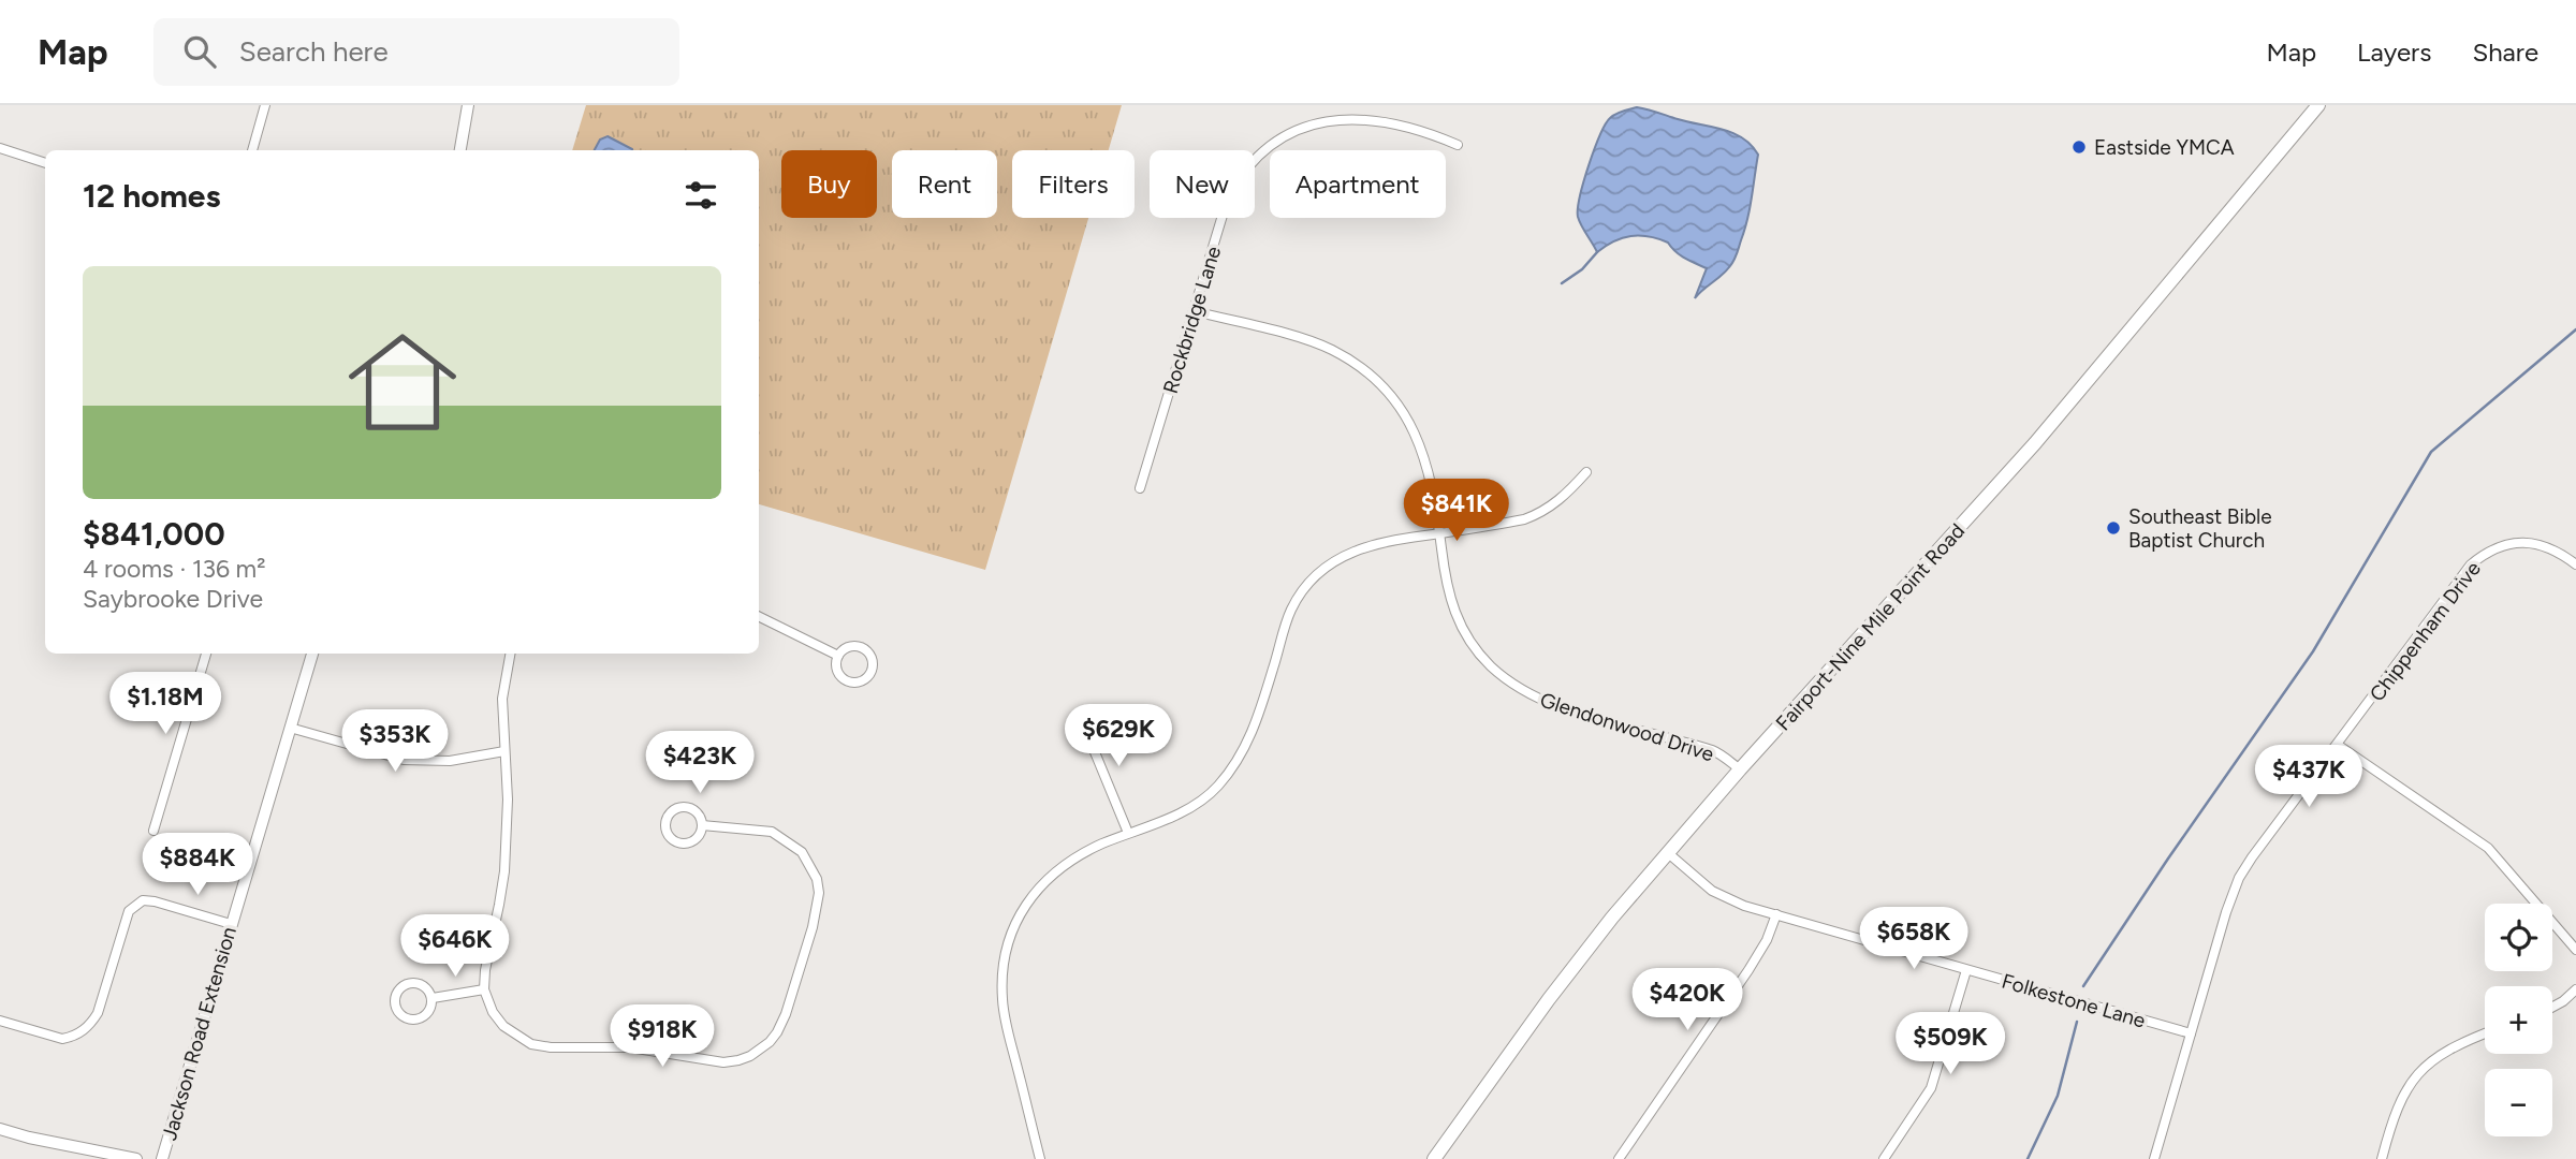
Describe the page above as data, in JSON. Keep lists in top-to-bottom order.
{
  "streets": {
    "main road": ["Fairport-Nine Mile Point Road"],
    "street": [
      "Rockbridge Lane",
      "Chippenham Drive",
      "Glendonwood Drive",
      "Folkestone Lane",
      "Jackson Road Extension"
    ]
  },
  "crossings": [
    ["Rockbridge Lane", "Glendonwood Drive"],
    ["Fairport-Nine Mile Point Road", "Glendonwood Drive"],
    ["Fairport-Nine Mile Point Road", "Folkestone Lane"],
    ["Chippenham Drive", "Folkestone Lane"]
  ],
  "places": ["Eastside YMCA", "Southeast Bible Baptist Church"],
  "page": {
    "header": "Map",
    "search": "Search here",
    "nav": ["Map", "Layers", "Share"],
    "chip": [
      "Buy",
      "Rent",
      "Filters",
      "New",
      "Apartment"
    ],
    "heading": "12 homes",
    "list": [
      {
        "name": "$841,000",
        "note": "4 rooms · 136 m² · Saybrooke Drive"
      }
    ],
    "price": [
      "$841K",
      "$1.18M",
      "$629K",
      "$353K",
      "$423K",
      "$437K",
      "$884K",
      "$658K",
      "$646K",
      "$420K",
      "$918K",
      "$509K"
    ],
    "map_buttons": ["+", "−"]
  }
}
